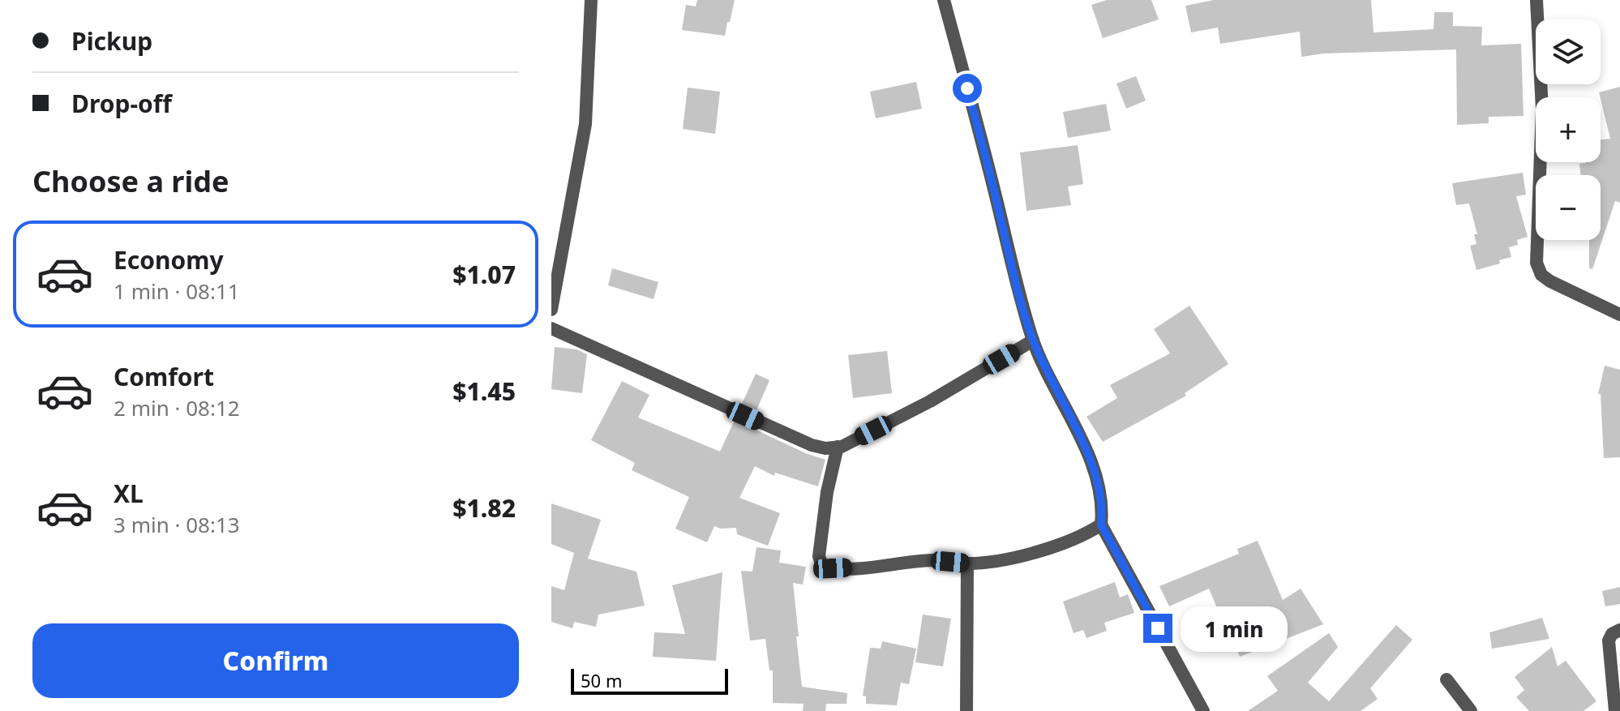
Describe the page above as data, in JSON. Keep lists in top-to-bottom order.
{
  "scale_bar": "50 m",
  "page": {
    "banner": ["Pickup", "Drop-off"],
    "map_buttons": ["+", "−"],
    "heading": "Choose a ride",
    "list": [
      {
        "name": "Economy",
        "note": "1 min · 08:11",
        "value": "$1.07"
      },
      {
        "name": "Comfort",
        "note": "2 min · 08:12",
        "value": "$1.45"
      },
      {
        "name": "XL",
        "note": "3 min · 08:13",
        "value": "$1.82"
      }
    ],
    "bubble": "1 min",
    "buttons": "Confirm",
    "scale": "50 m"
  }
}
